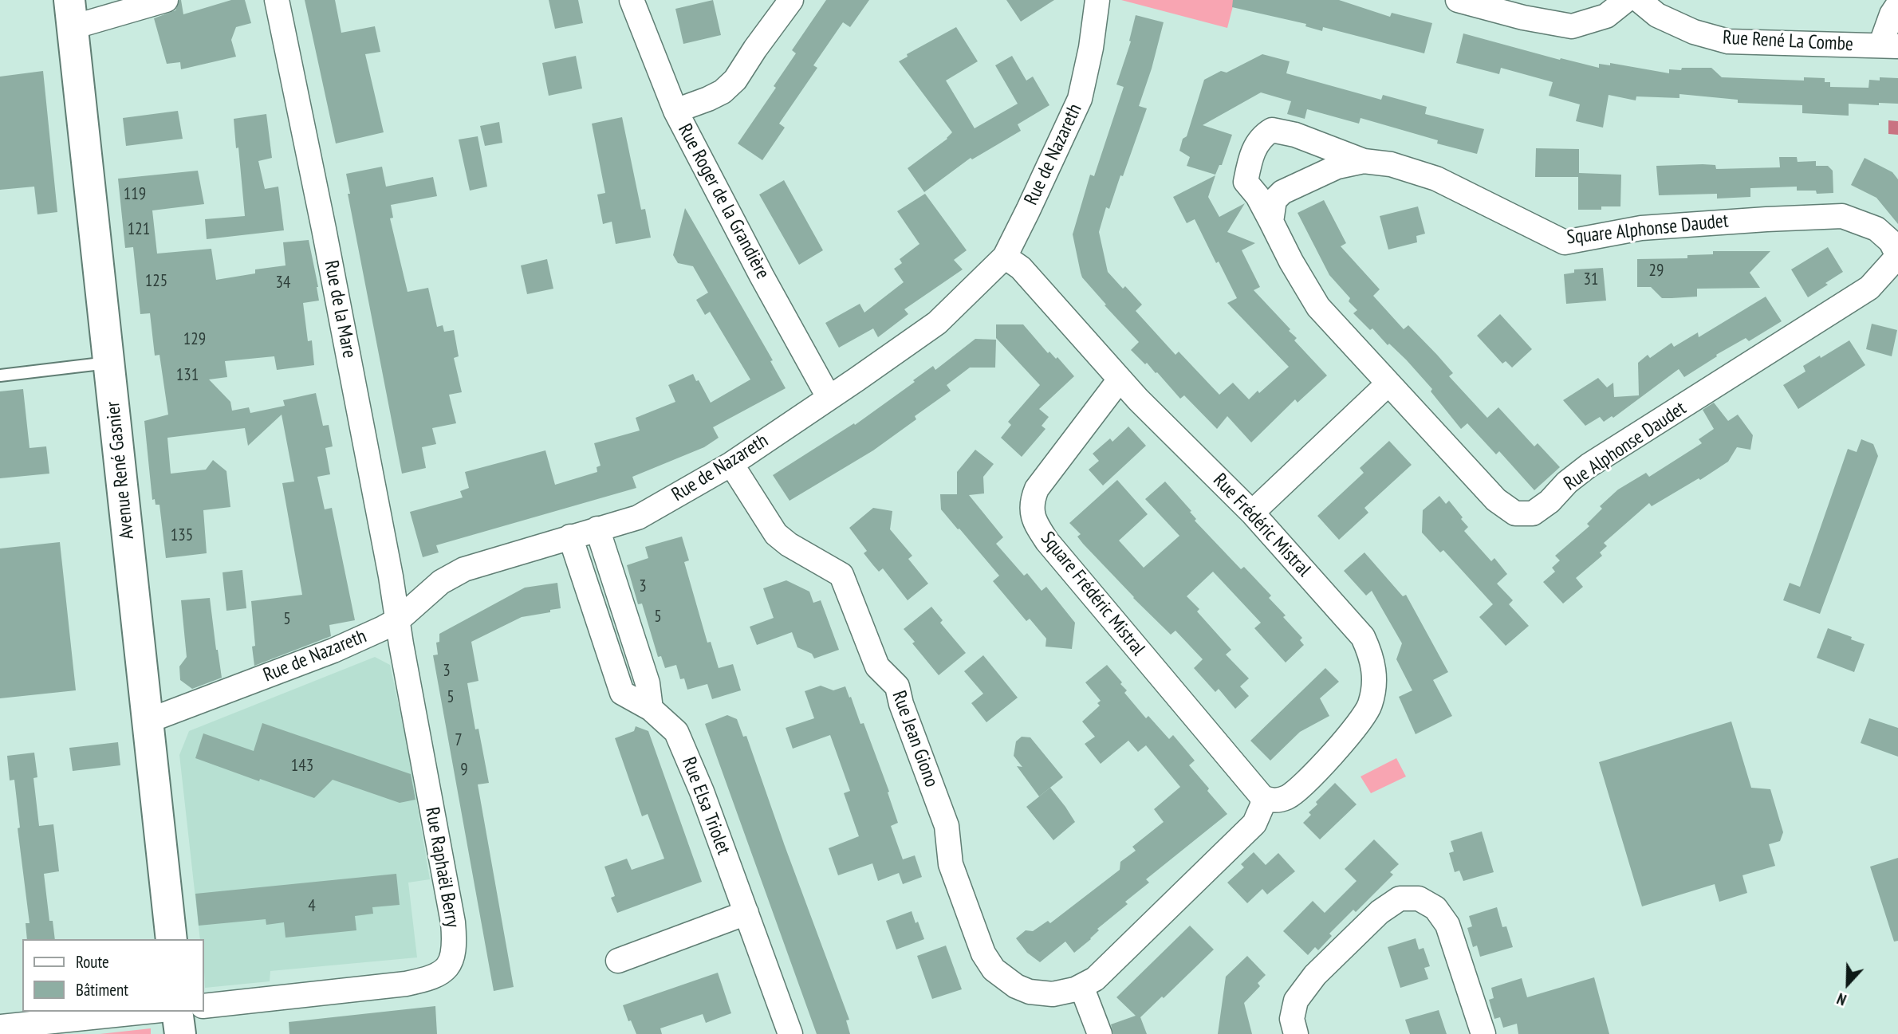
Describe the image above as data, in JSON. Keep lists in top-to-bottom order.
{
  "streets": {
    "main road": ["Avenue René Gasnier"],
    "street": [
      "Rue René La Combe",
      "Rue de Nazareth",
      "Rue Roger de la Grandière",
      "Square Alphonse Daudet",
      "Rue de la Mare",
      "Rue Alphonse Daudet",
      "Rue Frédéric Mistral",
      "Square Frédéric Mistral",
      "Rue Jean Giono",
      "Rue Elsa Triolet",
      "Rue Raphaël Berry"
    ]
  },
  "crossings": [
    ["Rue de Nazareth", "Rue Roger de la Grandière"],
    ["Rue de Nazareth", "Rue de la Mare"],
    ["Rue de Nazareth", "Avenue René Gasnier"],
    ["Rue de Nazareth", "Rue Frédéric Mistral"],
    ["Rue de Nazareth", "Rue Jean Giono"],
    ["Rue de Nazareth", "Rue Elsa Triolet"],
    ["Rue de Nazareth", "Rue Raphaël Berry"],
    ["Square Alphonse Daudet", "Rue Alphonse Daudet"],
    ["Rue de la Mare", "Rue Raphaël Berry"],
    ["Rue Frédéric Mistral", "Square Frédéric Mistral"],
    ["Rue Frédéric Mistral", "Rue Jean Giono"],
    ["Square Frédéric Mistral", "Rue Jean Giono"]
  ],
  "house_numbers": [
    "119",
    "121",
    "29",
    "31",
    "125",
    "34",
    "129",
    "131",
    "135",
    "3",
    "5",
    "5",
    "3",
    "5",
    "7",
    "143",
    "9",
    "4"
  ],
  "legend": ["Route", "Bâtiment"],
  "north": "bottom"
}
